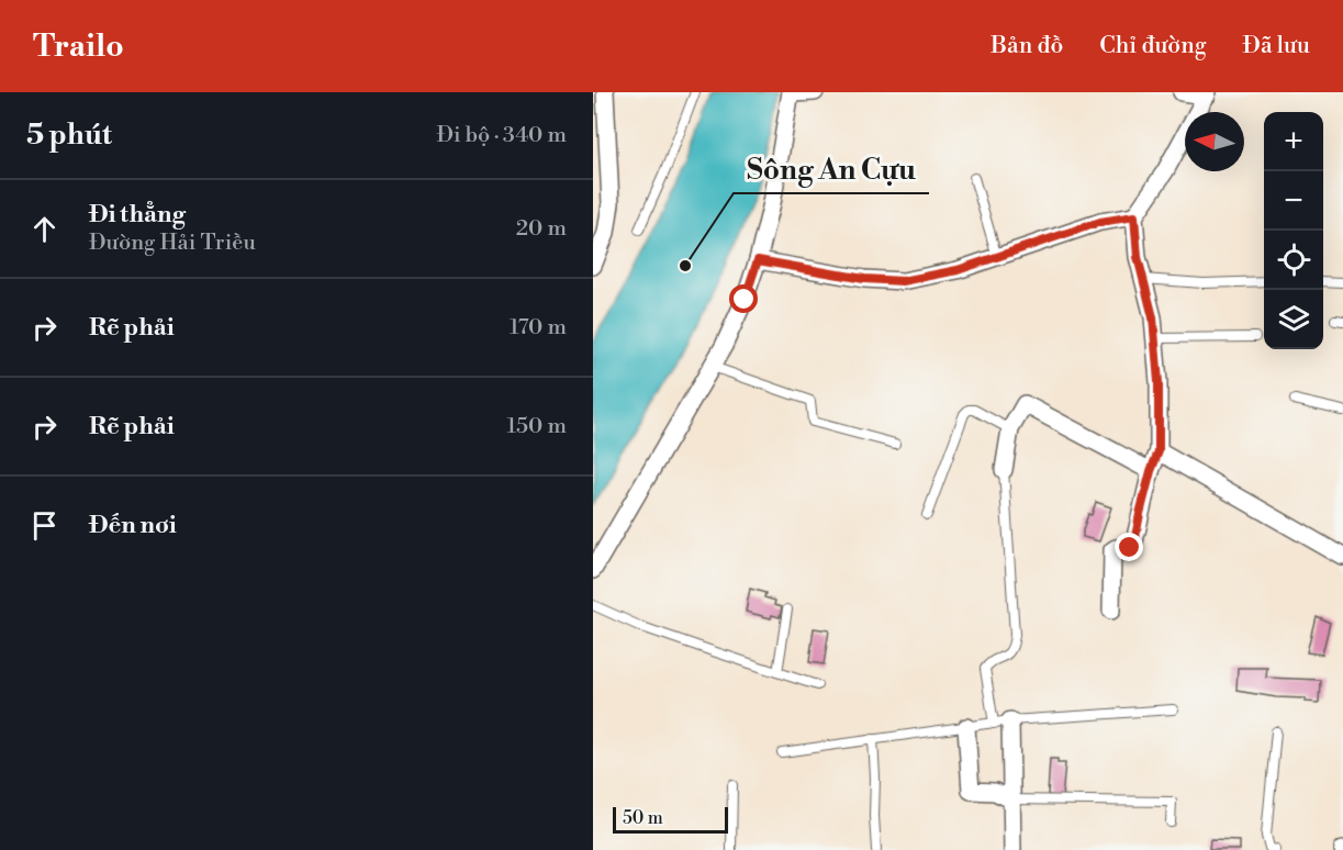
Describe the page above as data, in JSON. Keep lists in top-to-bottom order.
{
  "places": ["Sông An Cựu"],
  "scale_bar": "50 m",
  "north": "left",
  "page": {
    "header": "Trailo",
    "nav": ["Bản đồ", "Chỉ đường", "Đã lưu"],
    "heading": ["5 phút", "Đi bộ · 340 m"],
    "map_buttons": ["+", "−"],
    "list": [
      ["Đi thẳng", "Đường Hải Triều", "20 m"],
      ["Rẽ phải", "170 m"],
      ["Rẽ phải", "150 m"],
      "Đến nơi"
    ],
    "scale": "50 m"
  }
}
